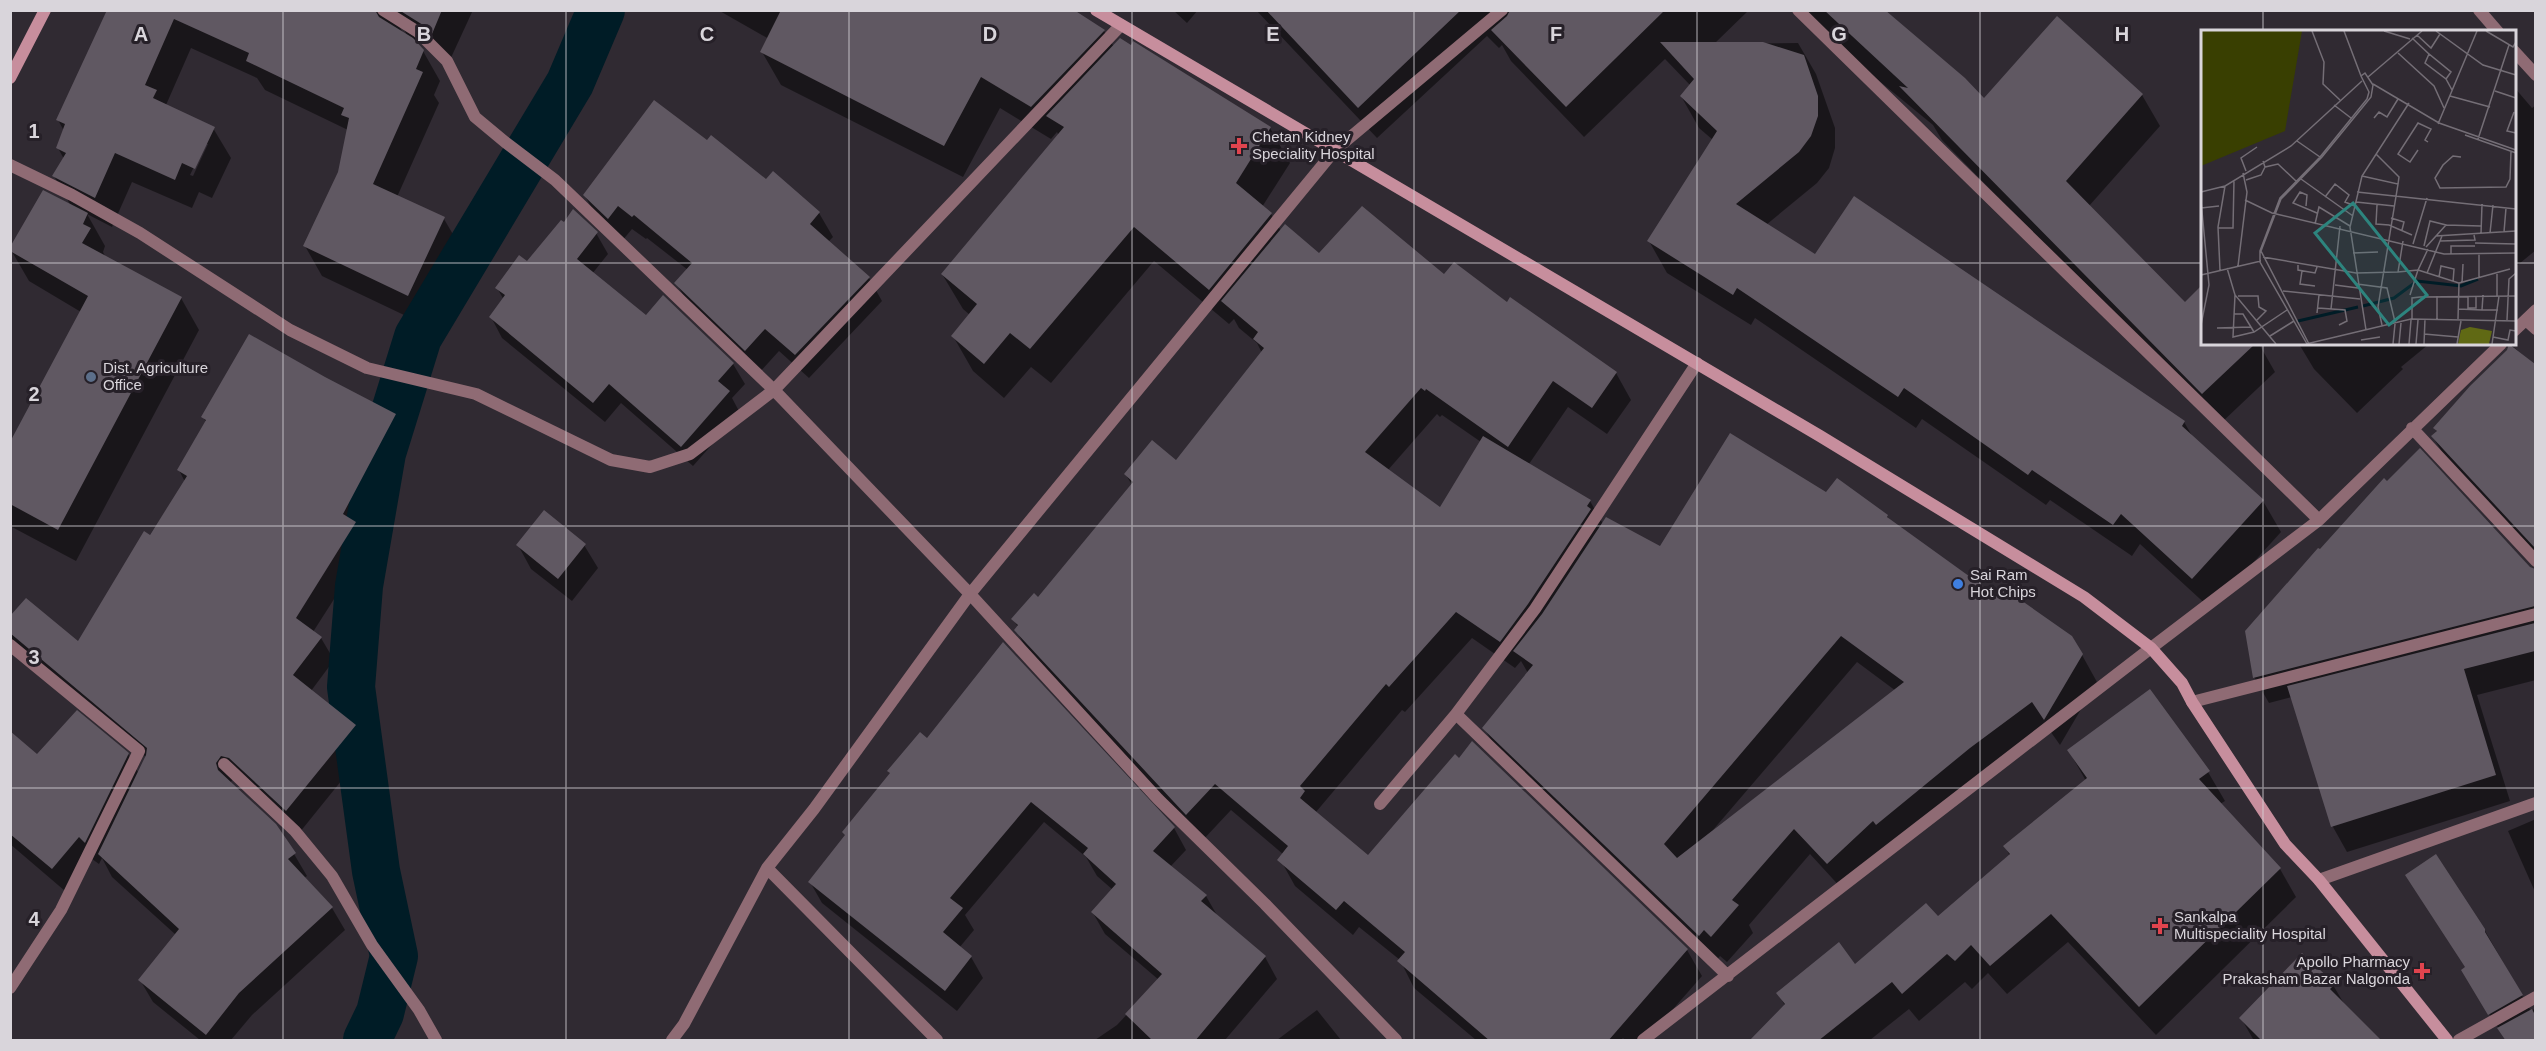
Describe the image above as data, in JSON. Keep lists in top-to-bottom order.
{
  "places": {
    "health": ["Chetan Kidney Speciality Hospital", "Sankalpa Multispeciality Hospital", "Apollo Pharmacy Prakasham Bazar Nalgonda"],
    "other": ["Dist. Agriculture Office", "Sai Ram Hot Chips"]
  },
  "grid": {
    "columns": [
      "A",
      "B",
      "C",
      "D",
      "E",
      "F",
      "G",
      "H"
    ],
    "rows": [
      "1",
      "2",
      "3",
      "4"
    ]
  }
}
